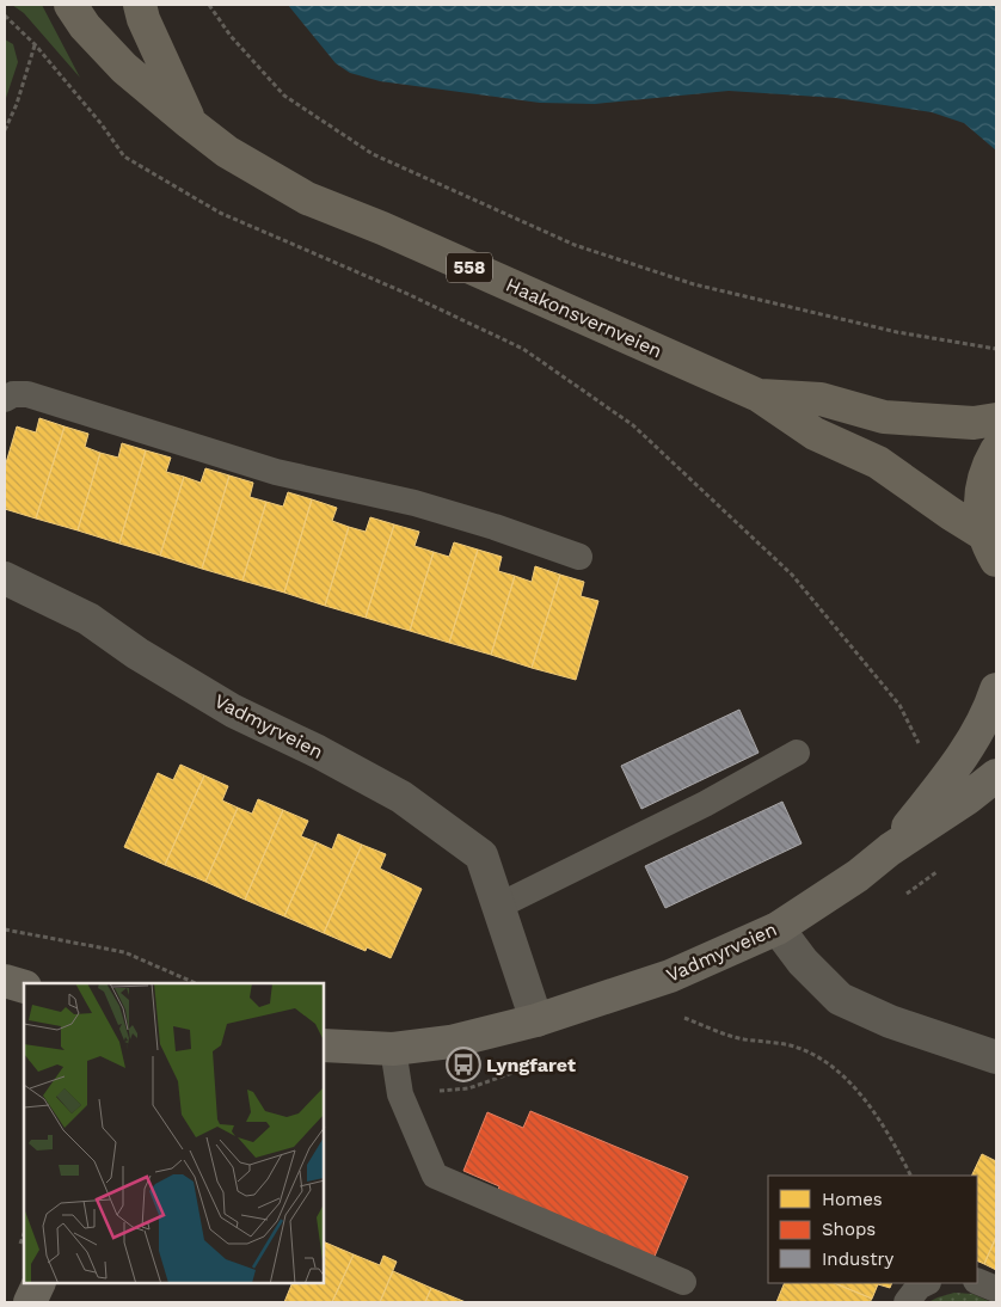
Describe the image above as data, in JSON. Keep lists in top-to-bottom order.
{
  "streets": {
    "main road": ["558", "Haakonsvernveien", "Vadmyrveien"]
  },
  "crossings": [
    ["558", "Haakonsvernveien"]
  ],
  "places": {
    "bus stop": ["Lyngfaret"]
  },
  "legend": ["Homes", "Shops", "Industry"]
}
